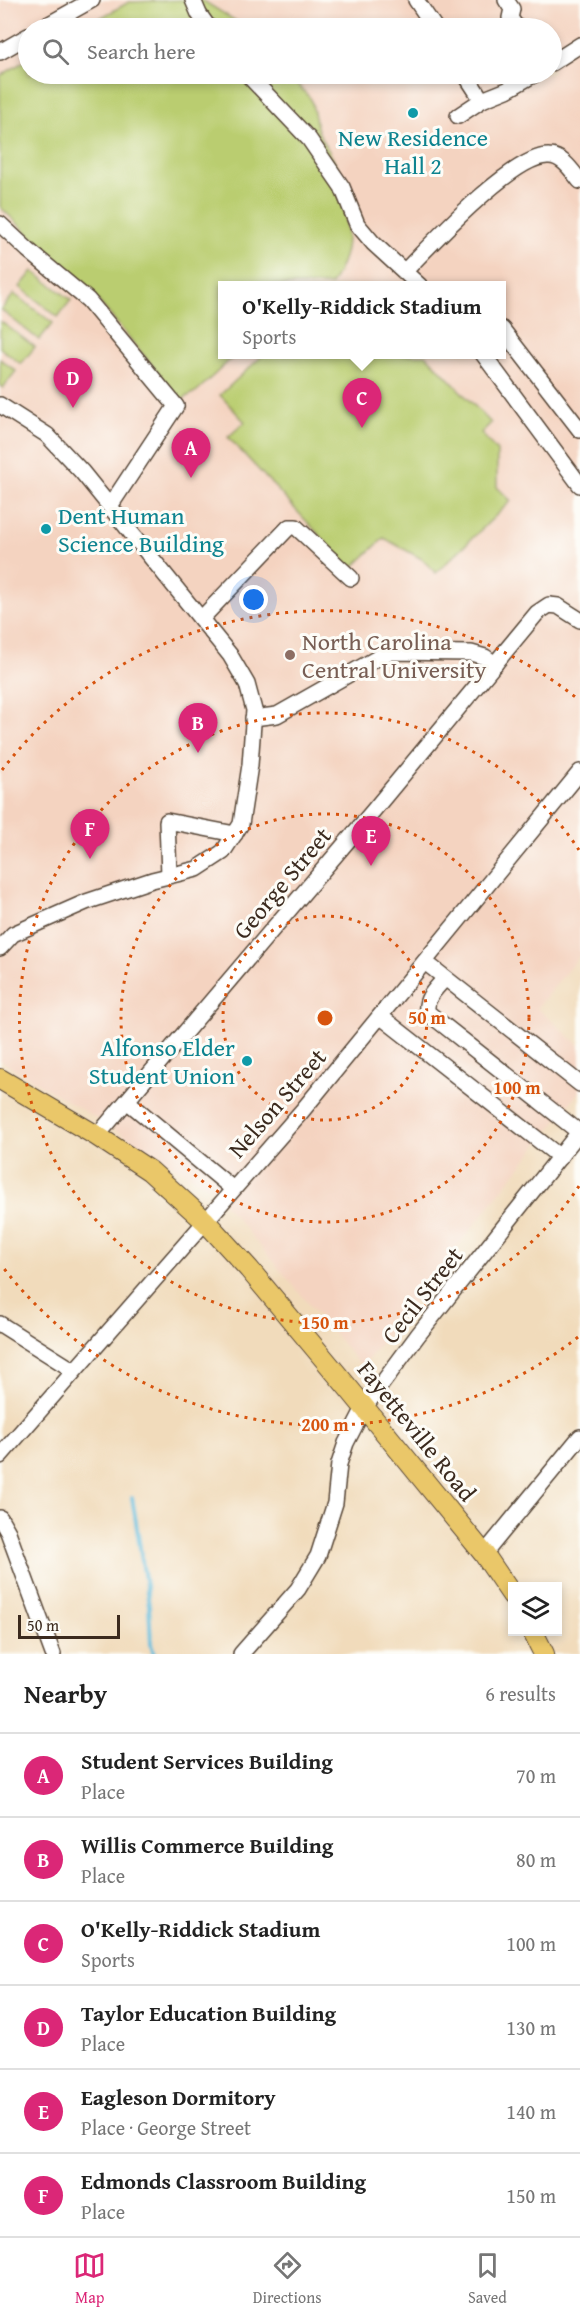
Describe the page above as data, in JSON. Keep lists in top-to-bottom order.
{
  "streets": {
    "main road": ["Fayetteville Road"],
    "street": ["George Street", "Nelson Street", "Cecil Street"]
  },
  "crossings": [
    ["George Street", "Fayetteville Road"],
    ["Nelson Street", "Fayetteville Road"],
    ["Cecil Street", "Fayetteville Road"]
  ],
  "places": [
    "New Residence Hall 2",
    "Dent Human Science Building",
    "North Carolina Central University",
    "Alfonso Elder Student Union"
  ],
  "scale_bar": "50 m",
  "page": {
    "search": "Search here",
    "popup": ["O'Kelly-Riddick Stadium", "Sports"],
    "pins": [
      "D",
      "C",
      "A",
      "B",
      "F",
      "E"
    ],
    "scale": "50 m",
    "heading": ["Nearby", "6 results"],
    "list": [
      {
        "mark": "A",
        "name": "Student Services Building",
        "note": "Place",
        "value": "70 m"
      },
      {
        "mark": "B",
        "name": "Willis Commerce Building",
        "note": "Place",
        "value": "80 m"
      },
      {
        "mark": "C",
        "name": "O'Kelly-Riddick Stadium",
        "note": "Sports",
        "value": "100 m"
      },
      {
        "mark": "D",
        "name": "Taylor Education Building",
        "note": "Place",
        "value": "130 m"
      },
      {
        "mark": "E",
        "name": "Eagleson Dormitory",
        "note": "Place · George Street",
        "value": "140 m"
      },
      {
        "mark": "F",
        "name": "Edmonds Classroom Building",
        "note": "Place",
        "value": "150 m"
      }
    ],
    "nav": ["Map", "Directions", "Saved"]
  },
  "rings": [
    "50 m",
    "100 m",
    "150 m",
    "200 m"
  ]
}
